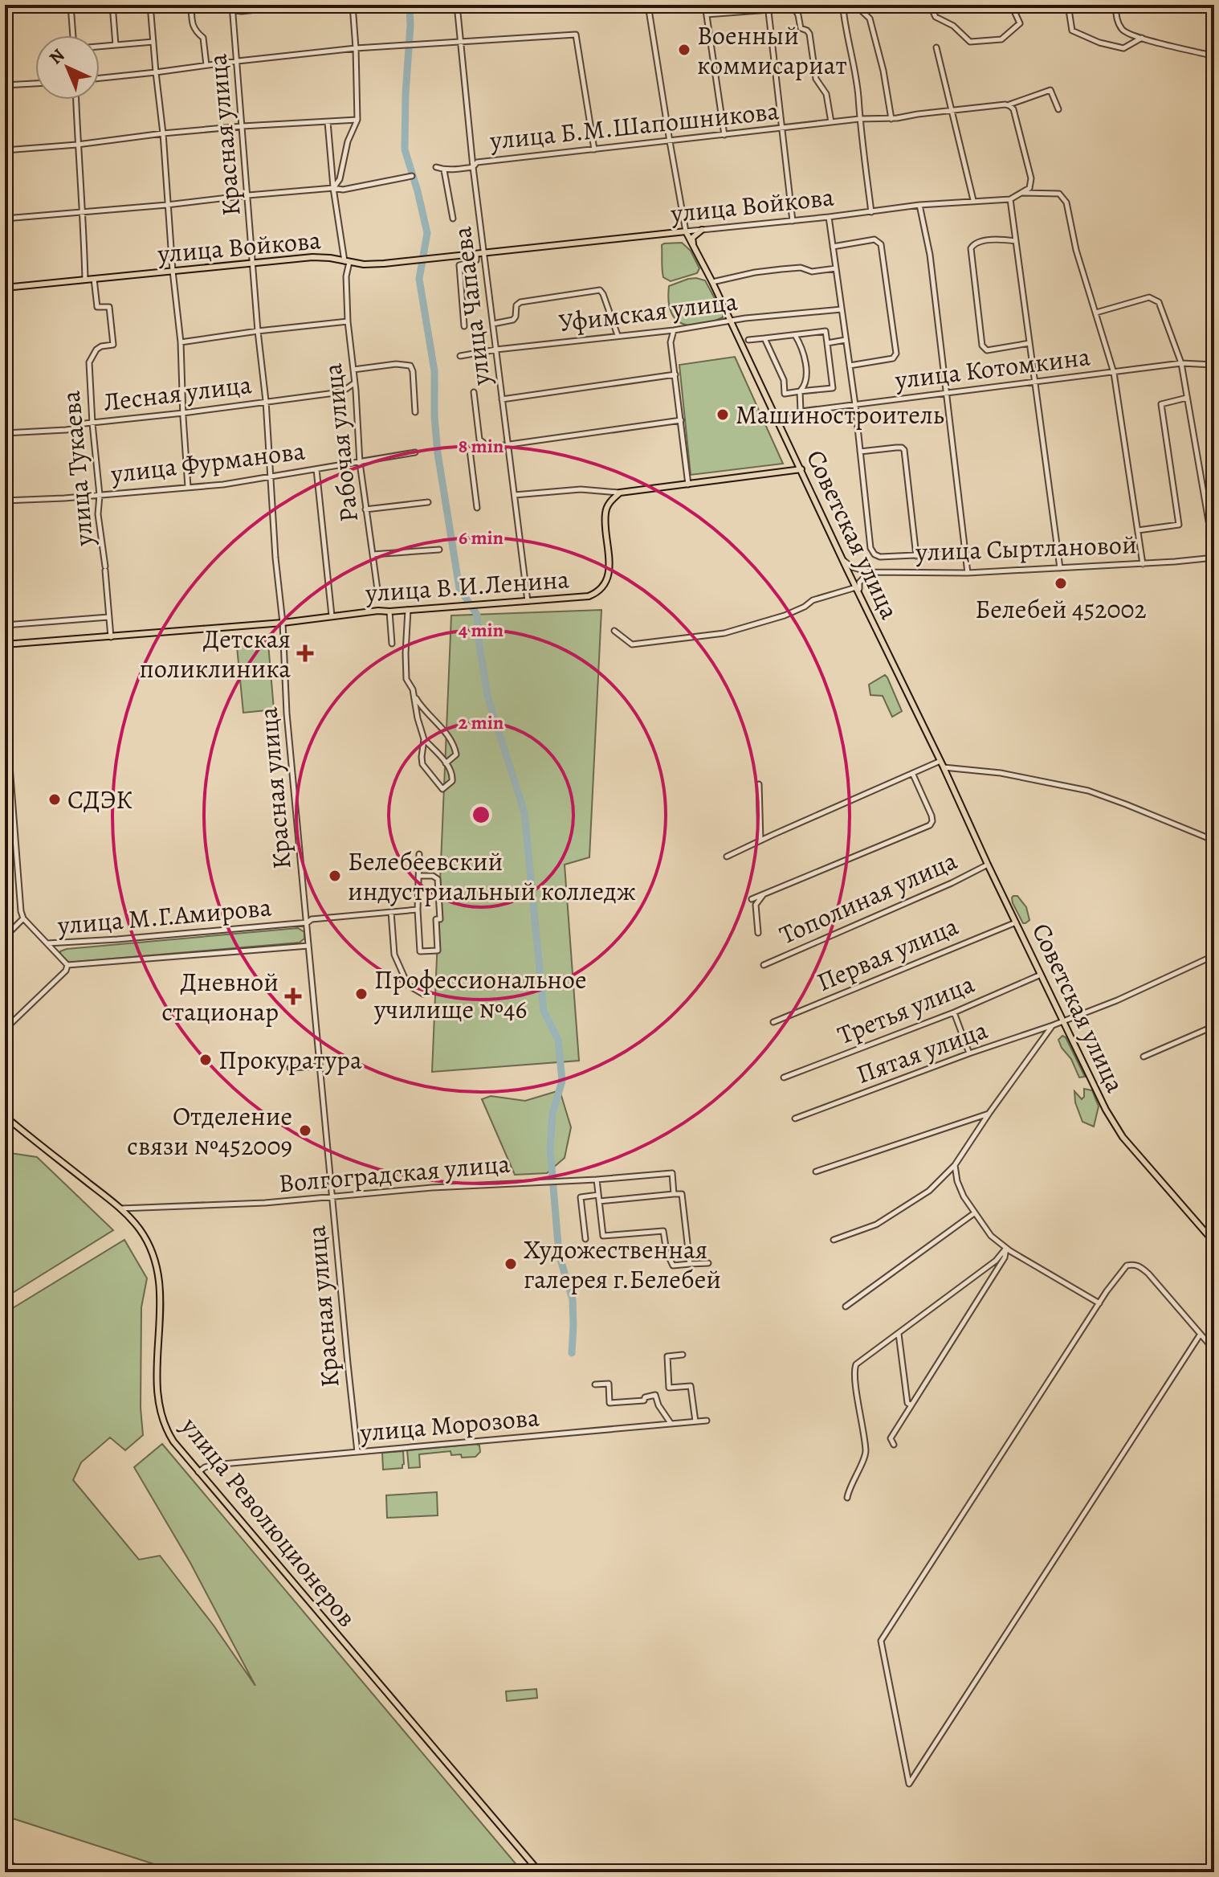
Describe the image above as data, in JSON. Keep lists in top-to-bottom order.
{
  "streets": {
    "main road": [
      "улица Войкова",
      "Советская улица",
      "улица В.И.Ленина",
      "улица Революционеров"
    ],
    "street": [
      "улица Б.М.Шапошникова",
      "Красная улица",
      "улица Чапаева",
      "Уфимская улица",
      "улица Котомкина",
      "Лесная улица",
      "Рабочая улица",
      "улица Фурманова",
      "улица Тукаева",
      "улица Сыртлановой",
      "Тополиная улица",
      "улица М.Г.Амирова",
      "Первая улица",
      "Третья улица",
      "Пятая улица",
      "Волгоградская улица",
      "улица Морозова"
    ]
  },
  "crossings": [
    ["улица Б.М.Шапошникова", "улица Войкова"],
    ["улица Б.М.Шапошникова", "улица Чапаева"],
    ["улица Б.М.Шапошникова", "Советская улица"],
    ["Красная улица", "улица Войкова"],
    ["Красная улица", "Лесная улица"],
    ["Красная улица", "улица Фурманова"],
    ["Красная улица", "улица В.И.Ленина"],
    ["Красная улица", "улица М.Г.Амирова"],
    ["Красная улица", "Волгоградская улица"],
    ["Красная улица", "улица Морозова"],
    ["улица Войкова", "улица Чапаева"],
    ["улица Войкова", "Рабочая улица"],
    ["улица Войкова", "улица Тукаева"],
    ["улица Войкова", "Советская улица"],
    ["улица Чапаева", "Уфимская улица"],
    ["улица Чапаева", "улица В.И.Ленина"],
    ["Уфимская улица", "Советская улица"],
    ["улица Котомкина", "Советская улица"],
    ["Лесная улица", "Рабочая улица"],
    ["Лесная улица", "улица Тукаева"],
    ["Рабочая улица", "улица Фурманова"],
    ["улица Фурманова", "улица Тукаева"],
    ["улица Тукаева", "улица В.И.Ленина"],
    ["Советская улица", "улица Сыртлановой"],
    ["Советская улица", "Тополиная улица"],
    ["Советская улица", "Первая улица"],
    ["Советская улица", "Третья улица"],
    ["Советская улица", "Пятая улица"],
    ["Волгоградская улица", "улица Революционеров"],
    ["улица Морозова", "улица Революционеров"]
  ],
  "places": {
    "other": [
      "Военный коммисариат",
      "Машиностроитель",
      "Белебей 452002",
      "СДЭК",
      "Белебеевский индустриальный колледж",
      "Профессиональное училище №46",
      "Прокуратура",
      "Отделение связи №452009",
      "Художественная галерея г.Белебей"
    ],
    "health": ["Детская поликлиника", "Дневной стационар"]
  },
  "north": "top left",
  "rings": [
    "8 min",
    "6 min",
    "4 min",
    "2 min"
  ]
}
